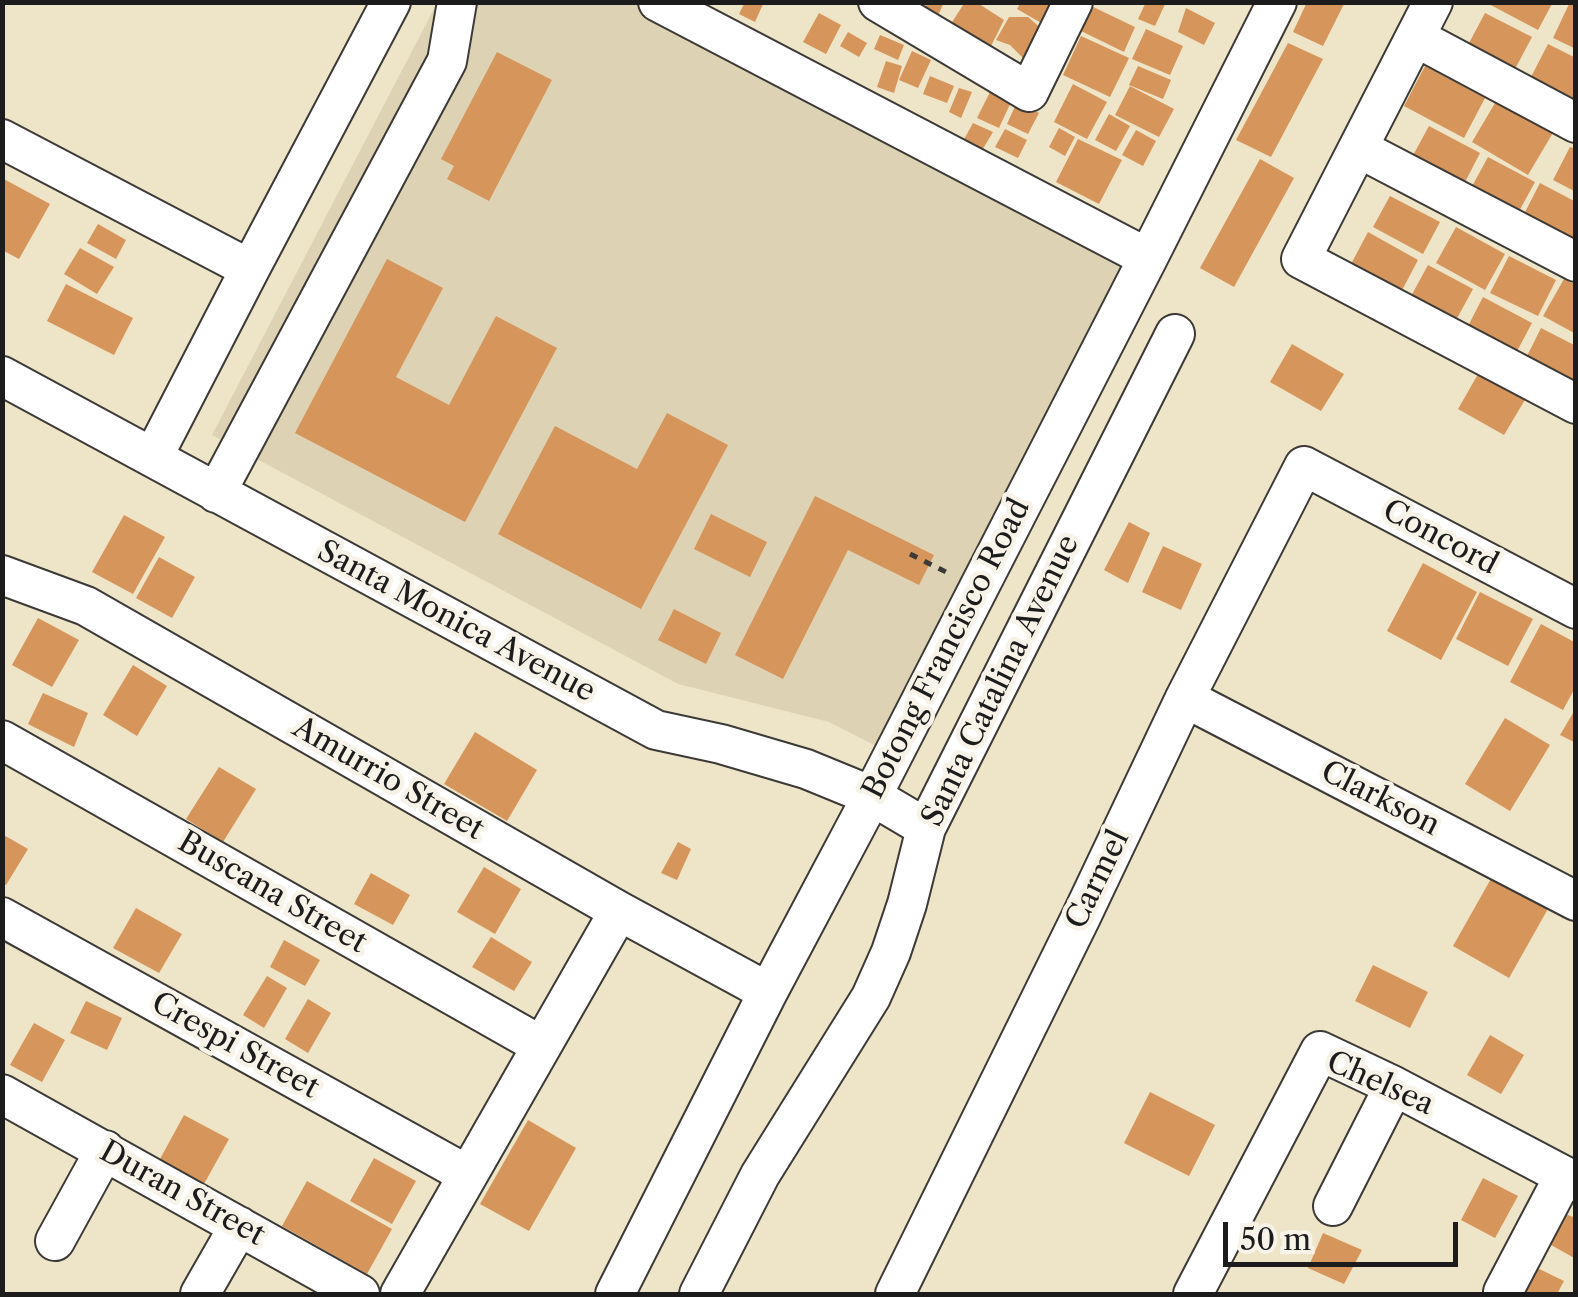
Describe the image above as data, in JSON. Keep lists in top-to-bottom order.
{
  "streets": {
    "street": [
      "Concord",
      "Santa Monica Avenue",
      "Botong Francisco Road",
      "Santa Catalina Avenue",
      "Amurrio Street",
      "Clarkson",
      "Carmel",
      "Buscana Street",
      "Crespi Street",
      "Chelsea",
      "Duran Street"
    ]
  },
  "crossings": [
    ["Concord", "Carmel"],
    ["Santa Monica Avenue", "Botong Francisco Road"],
    ["Santa Monica Avenue", "Santa Catalina Avenue"],
    ["Botong Francisco Road", "Amurrio Street"],
    ["Clarkson", "Carmel"]
  ],
  "scale_bar": "50 m"
}
